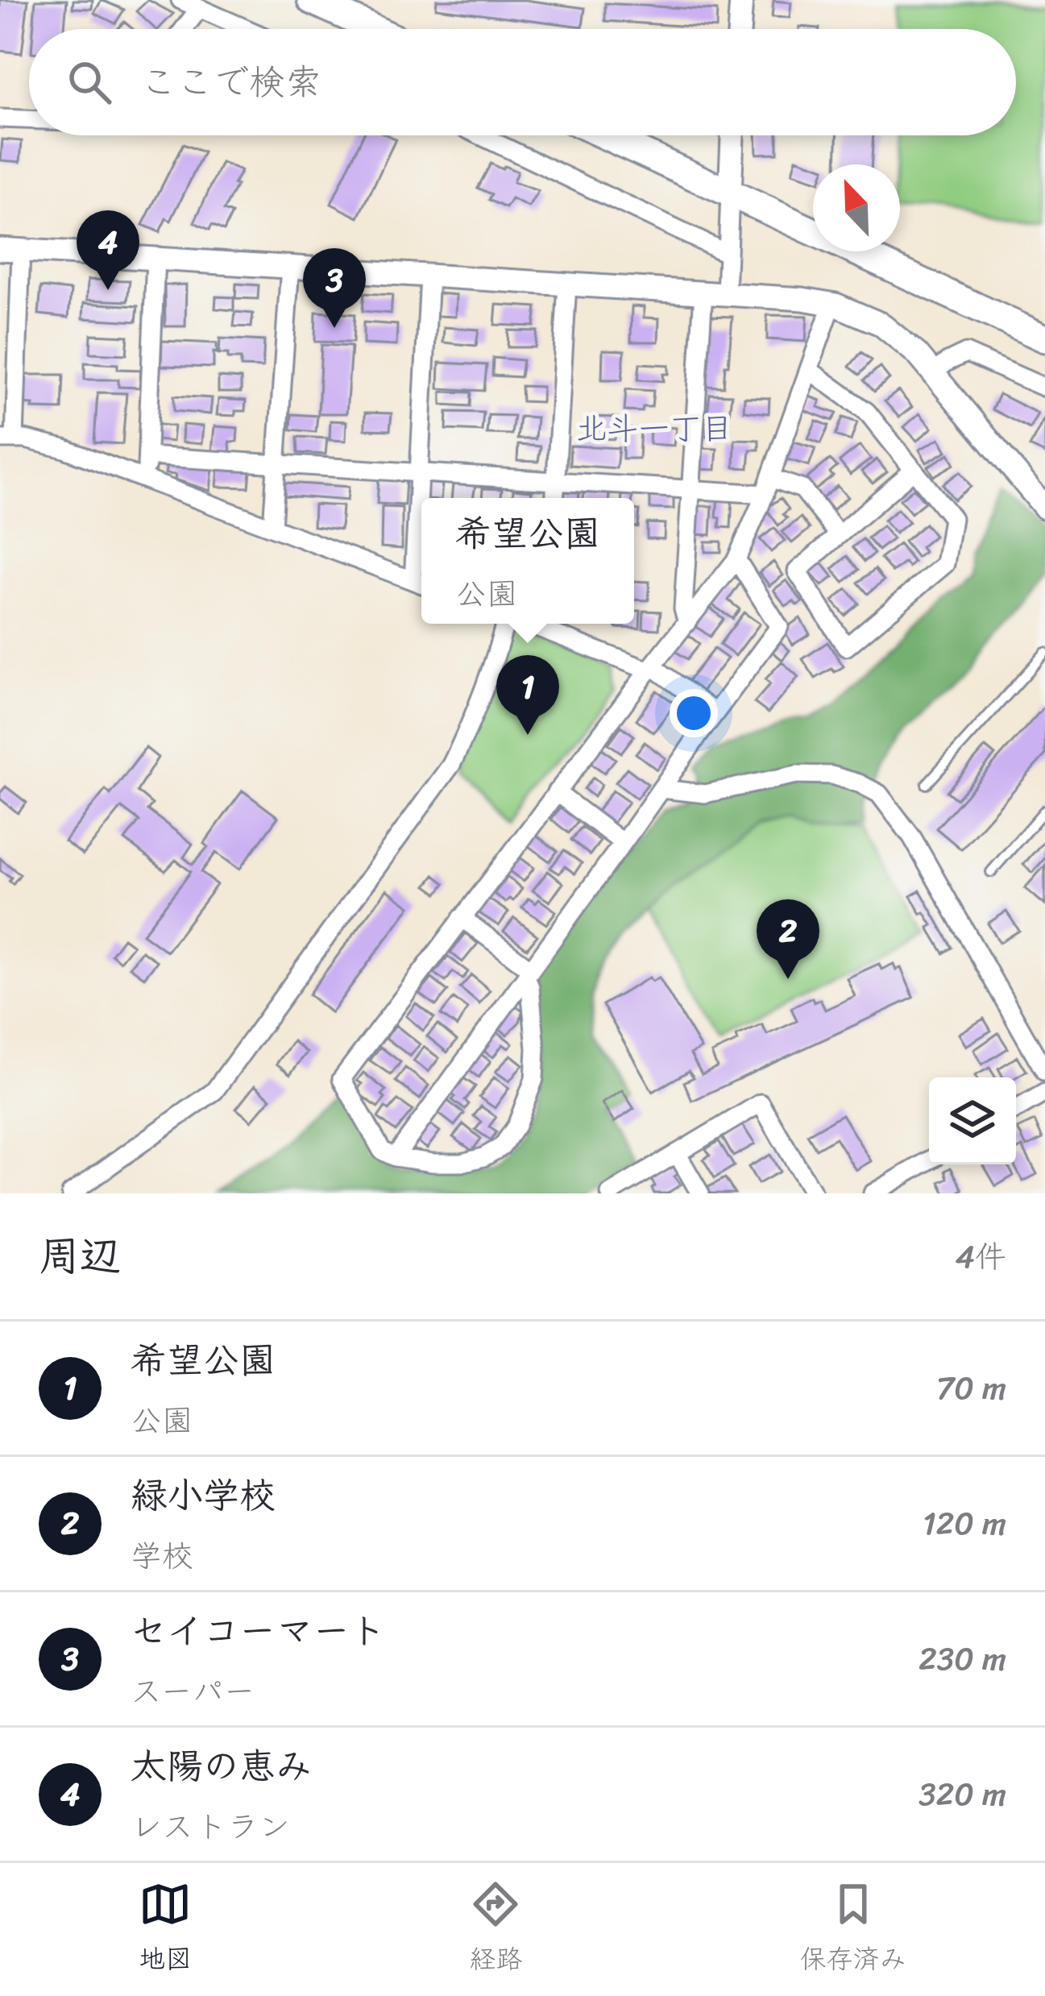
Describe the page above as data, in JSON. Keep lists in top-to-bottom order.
{
  "districts": ["北斗一丁目"],
  "north": "top left",
  "page": {
    "search": "ここで検索",
    "pins": [
      "4",
      "3",
      "1",
      "2"
    ],
    "popup": ["希望公園", "公園"],
    "heading": ["周辺", "4件"],
    "list": [
      {
        "mark": "1",
        "name": "希望公園",
        "note": "公園",
        "value": "70 m"
      },
      {
        "mark": "2",
        "name": "緑小学校",
        "note": "学校",
        "value": "120 m"
      },
      {
        "mark": "3",
        "name": "セイコーマート",
        "note": "スーパー",
        "value": "230 m"
      },
      {
        "mark": "4",
        "name": "太陽の恵み",
        "note": "レストラン",
        "value": "320 m"
      }
    ],
    "nav": ["地図", "経路", "保存済み"]
  }
}
